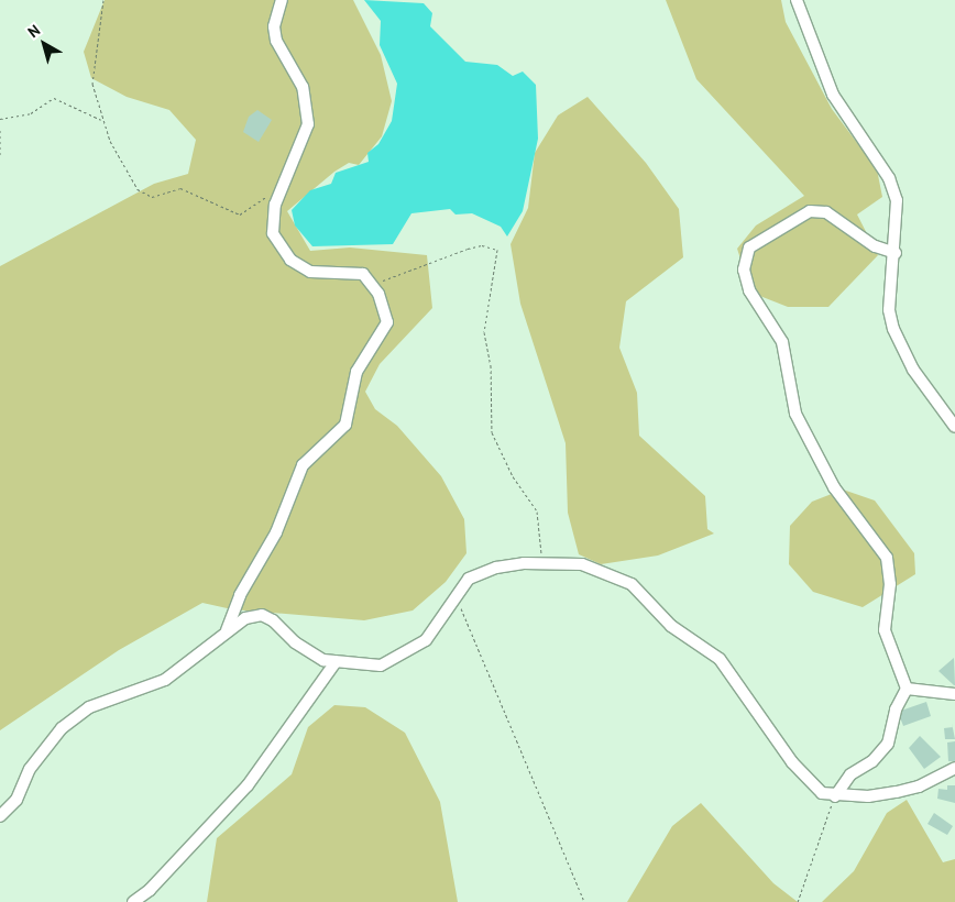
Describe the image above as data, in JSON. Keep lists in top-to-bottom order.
{
  "north": "top left"
}
